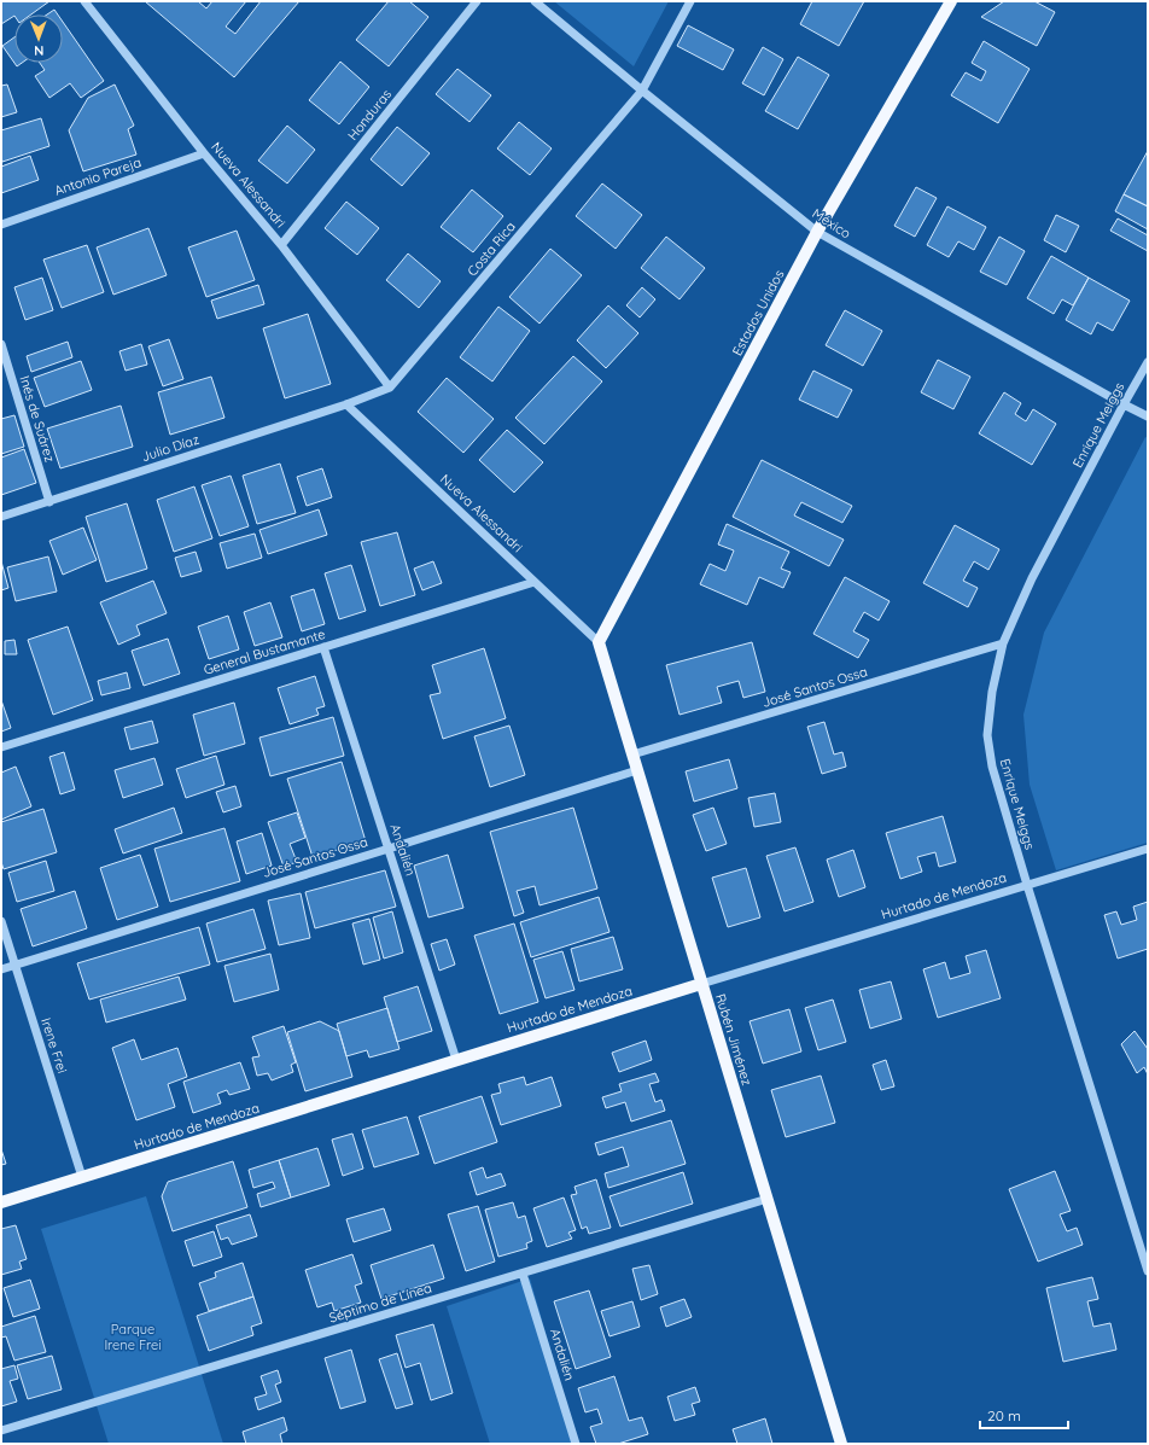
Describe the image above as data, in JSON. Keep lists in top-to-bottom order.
{
  "streets": {
    "main road": ["Estados Unidos", "Hurtado de Mendoza", "Rubén Jiménez"],
    "street": [
      "Honduras",
      "Antonio Pareja",
      "Nueva Alessandri",
      "México",
      "Costa Rica",
      "Inés de Suárez",
      "Enrique Meiggs",
      "Julio Díaz",
      "General Bustamante",
      "José Santos Ossa",
      "Andalién",
      "Irene Frei",
      "Séptimo de Línea"
    ]
  },
  "crossings": [
    ["Honduras", "Nueva Alessandri"],
    ["Antonio Pareja", "Nueva Alessandri"],
    ["Nueva Alessandri", "Costa Rica"],
    ["Nueva Alessandri", "Estados Unidos"],
    ["Nueva Alessandri", "Julio Díaz"],
    ["Nueva Alessandri", "General Bustamante"],
    ["Nueva Alessandri", "Rubén Jiménez"],
    ["México", "Costa Rica"],
    ["México", "Estados Unidos"],
    ["México", "Enrique Meiggs"],
    ["Costa Rica", "Julio Díaz"],
    ["Estados Unidos", "Rubén Jiménez"],
    ["Inés de Suárez", "Julio Díaz"],
    ["Enrique Meiggs", "José Santos Ossa"],
    ["Enrique Meiggs", "Hurtado de Mendoza"],
    ["General Bustamante", "Andalién"],
    ["José Santos Ossa", "Andalién"],
    ["José Santos Ossa", "Rubén Jiménez"],
    ["José Santos Ossa", "Irene Frei"],
    ["Andalién", "Hurtado de Mendoza"],
    ["Andalién", "Séptimo de Línea"],
    ["Hurtado de Mendoza", "Rubén Jiménez"],
    ["Hurtado de Mendoza", "Irene Frei"],
    ["Rubén Jiménez", "Séptimo de Línea"]
  ],
  "parks": ["Parque Irene Frei"],
  "scale_bar": "20 m",
  "north": "bottom"
}
